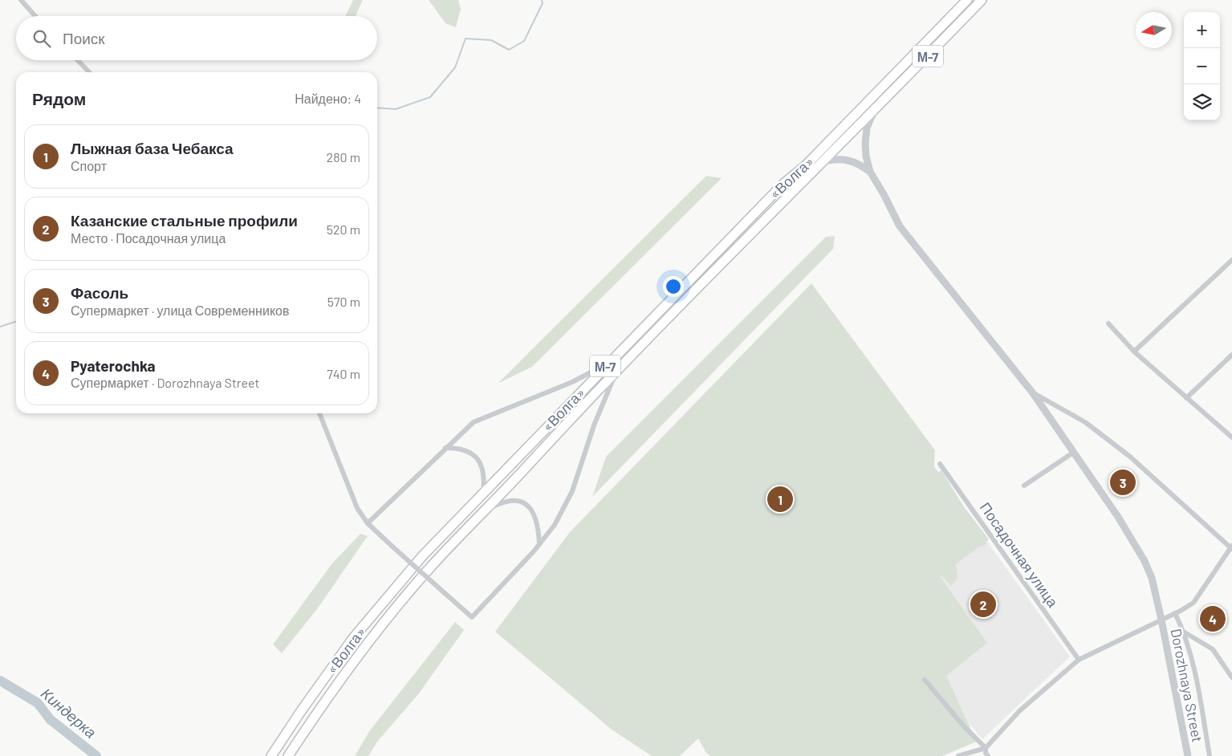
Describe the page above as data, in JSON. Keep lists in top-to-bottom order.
{
  "streets": {
    "highway": ["М-7", "«Волга»"],
    "street": ["Посадочная улица", "Dorozhnaya Street"]
  },
  "water": ["Киндерка"],
  "north": "left",
  "page": {
    "map_buttons": ["+", "−"],
    "search": "Поиск",
    "heading": ["Рядом", "Найдено: 4"],
    "list": [
      {
        "mark": "1",
        "name": "Лыжная база Чебакса",
        "note": "Спорт",
        "value": "280 m"
      },
      {
        "mark": "2",
        "name": "Казанские стальные профили",
        "note": "Место · Посадочная улица",
        "value": "520 m"
      },
      {
        "mark": "3",
        "name": "Фасоль",
        "note": "Супермаркет · улица Современников",
        "value": "570 m"
      },
      {
        "mark": "4",
        "name": "Pyaterochka",
        "note": "Супермаркет · Dorozhnaya Street",
        "value": "740 m"
      }
    ],
    "pins": [
      "3",
      "1",
      "2",
      "4"
    ]
  }
}
